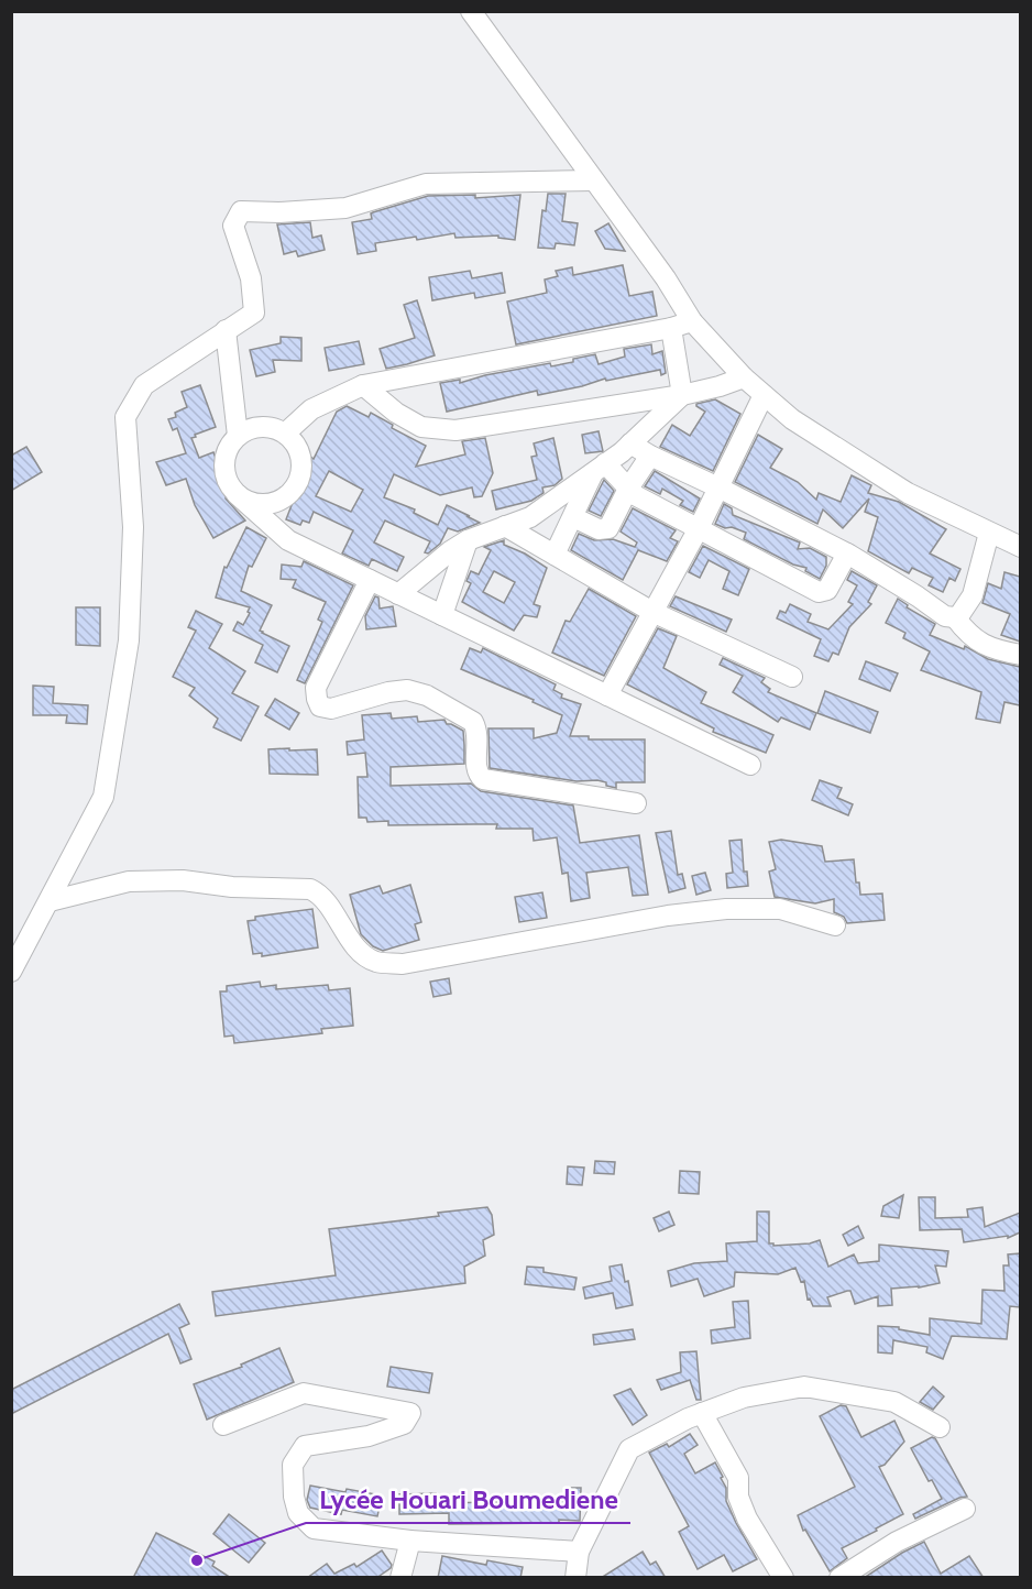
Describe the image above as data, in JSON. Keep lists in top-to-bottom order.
{
  "places": ["Lycée Houari Boumediene"]
}
